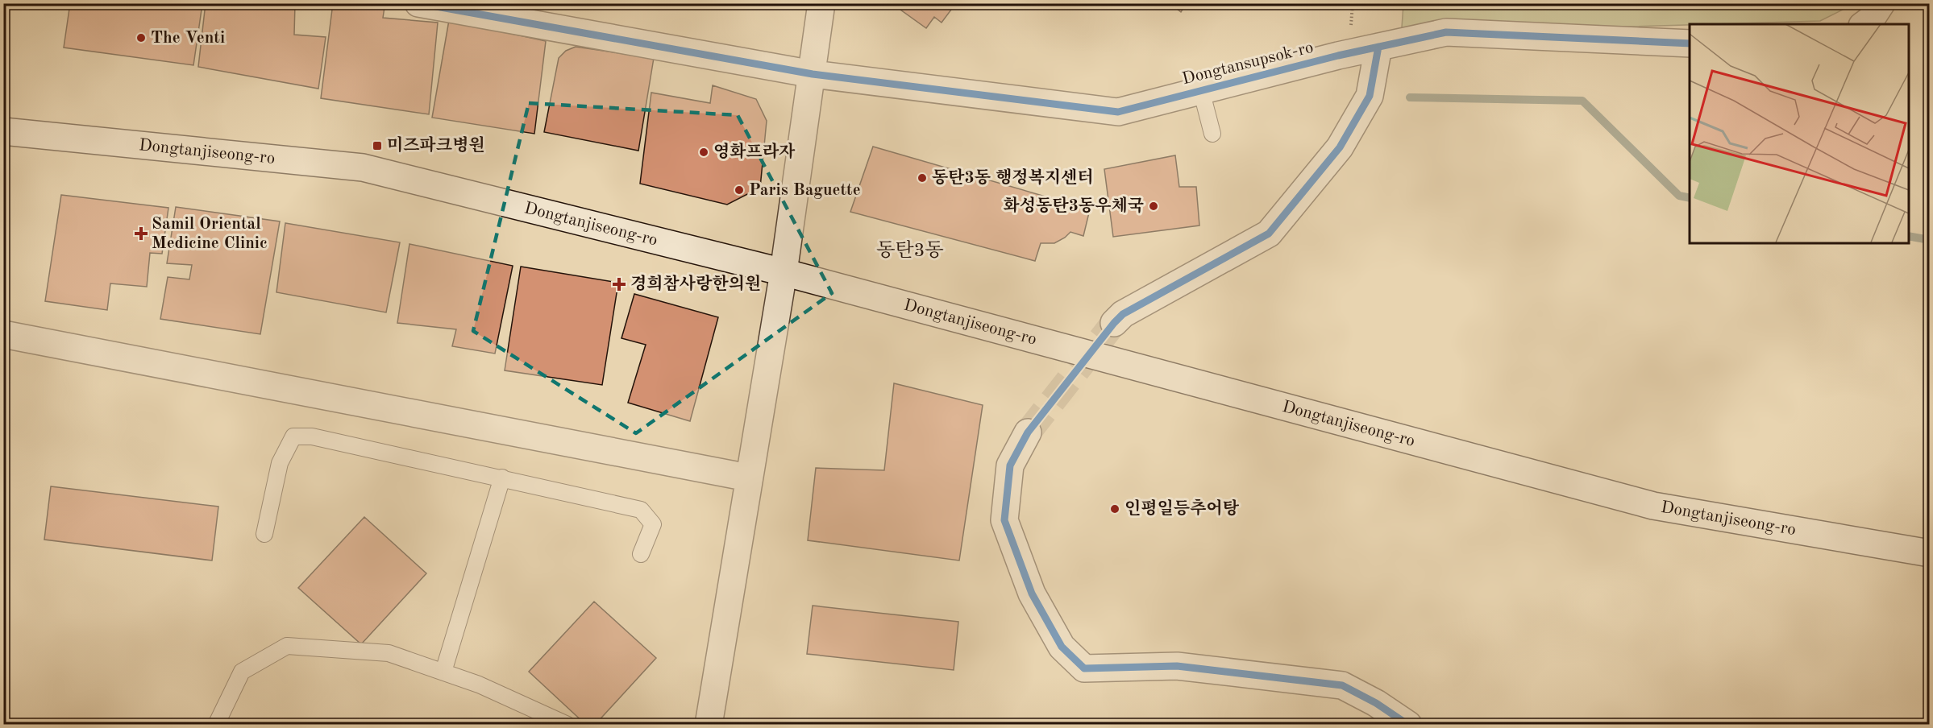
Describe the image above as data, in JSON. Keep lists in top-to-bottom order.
{
  "streets": {
    "street": ["Dongtansupsok-ro", "Dongtanjiseong-ro"]
  },
  "districts": ["동탄3동"],
  "places": {
    "other": [
      "The Venti",
      "영화프라자",
      "동탄3동 행정복지센터",
      "Paris Baguette",
      "화성동탄3동우체국",
      "인평일등추어탕"
    ],
    "transit": ["미즈파크병원"],
    "health": ["Samil Oriental Medicine Clinic", "경희참사랑한의원"]
  }
}
